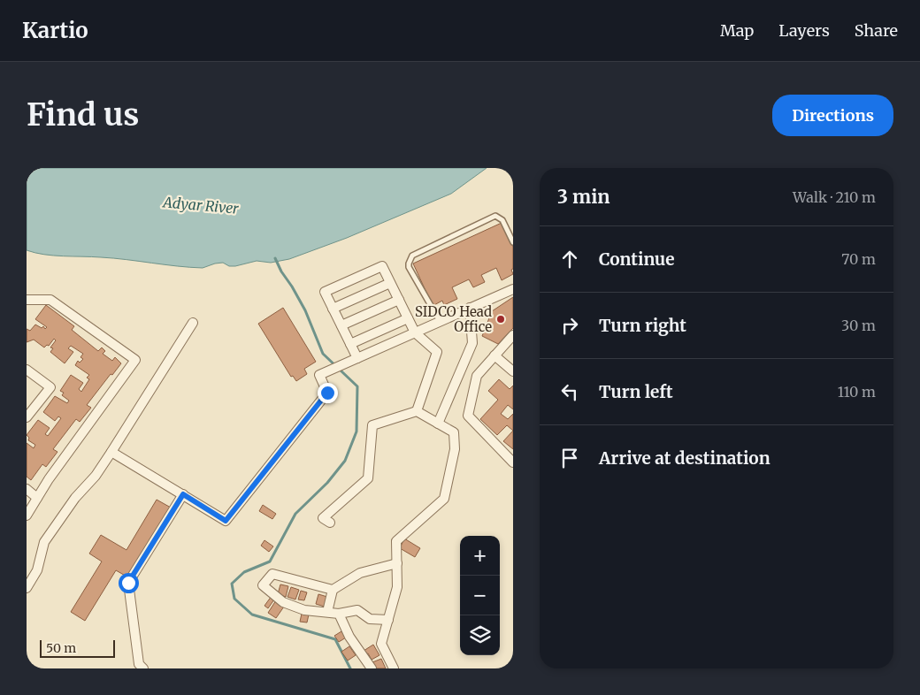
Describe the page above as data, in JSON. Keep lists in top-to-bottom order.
{
  "water": ["Adyar River"],
  "places": ["SIDCO Head Office"],
  "scale_bar": "50 m",
  "page": {
    "header": "Kartio",
    "nav": ["Map", "Layers", "Share"],
    "buttons": "Directions",
    "title": "Find us",
    "heading": ["3 min", "Walk · 210 m"],
    "list": [
      ["Continue", "70 m"],
      ["Turn right", "30 m"],
      ["Turn left", "110 m"],
      "Arrive at destination"
    ],
    "map_buttons": ["+", "−"],
    "scale": "50 m"
  }
}
